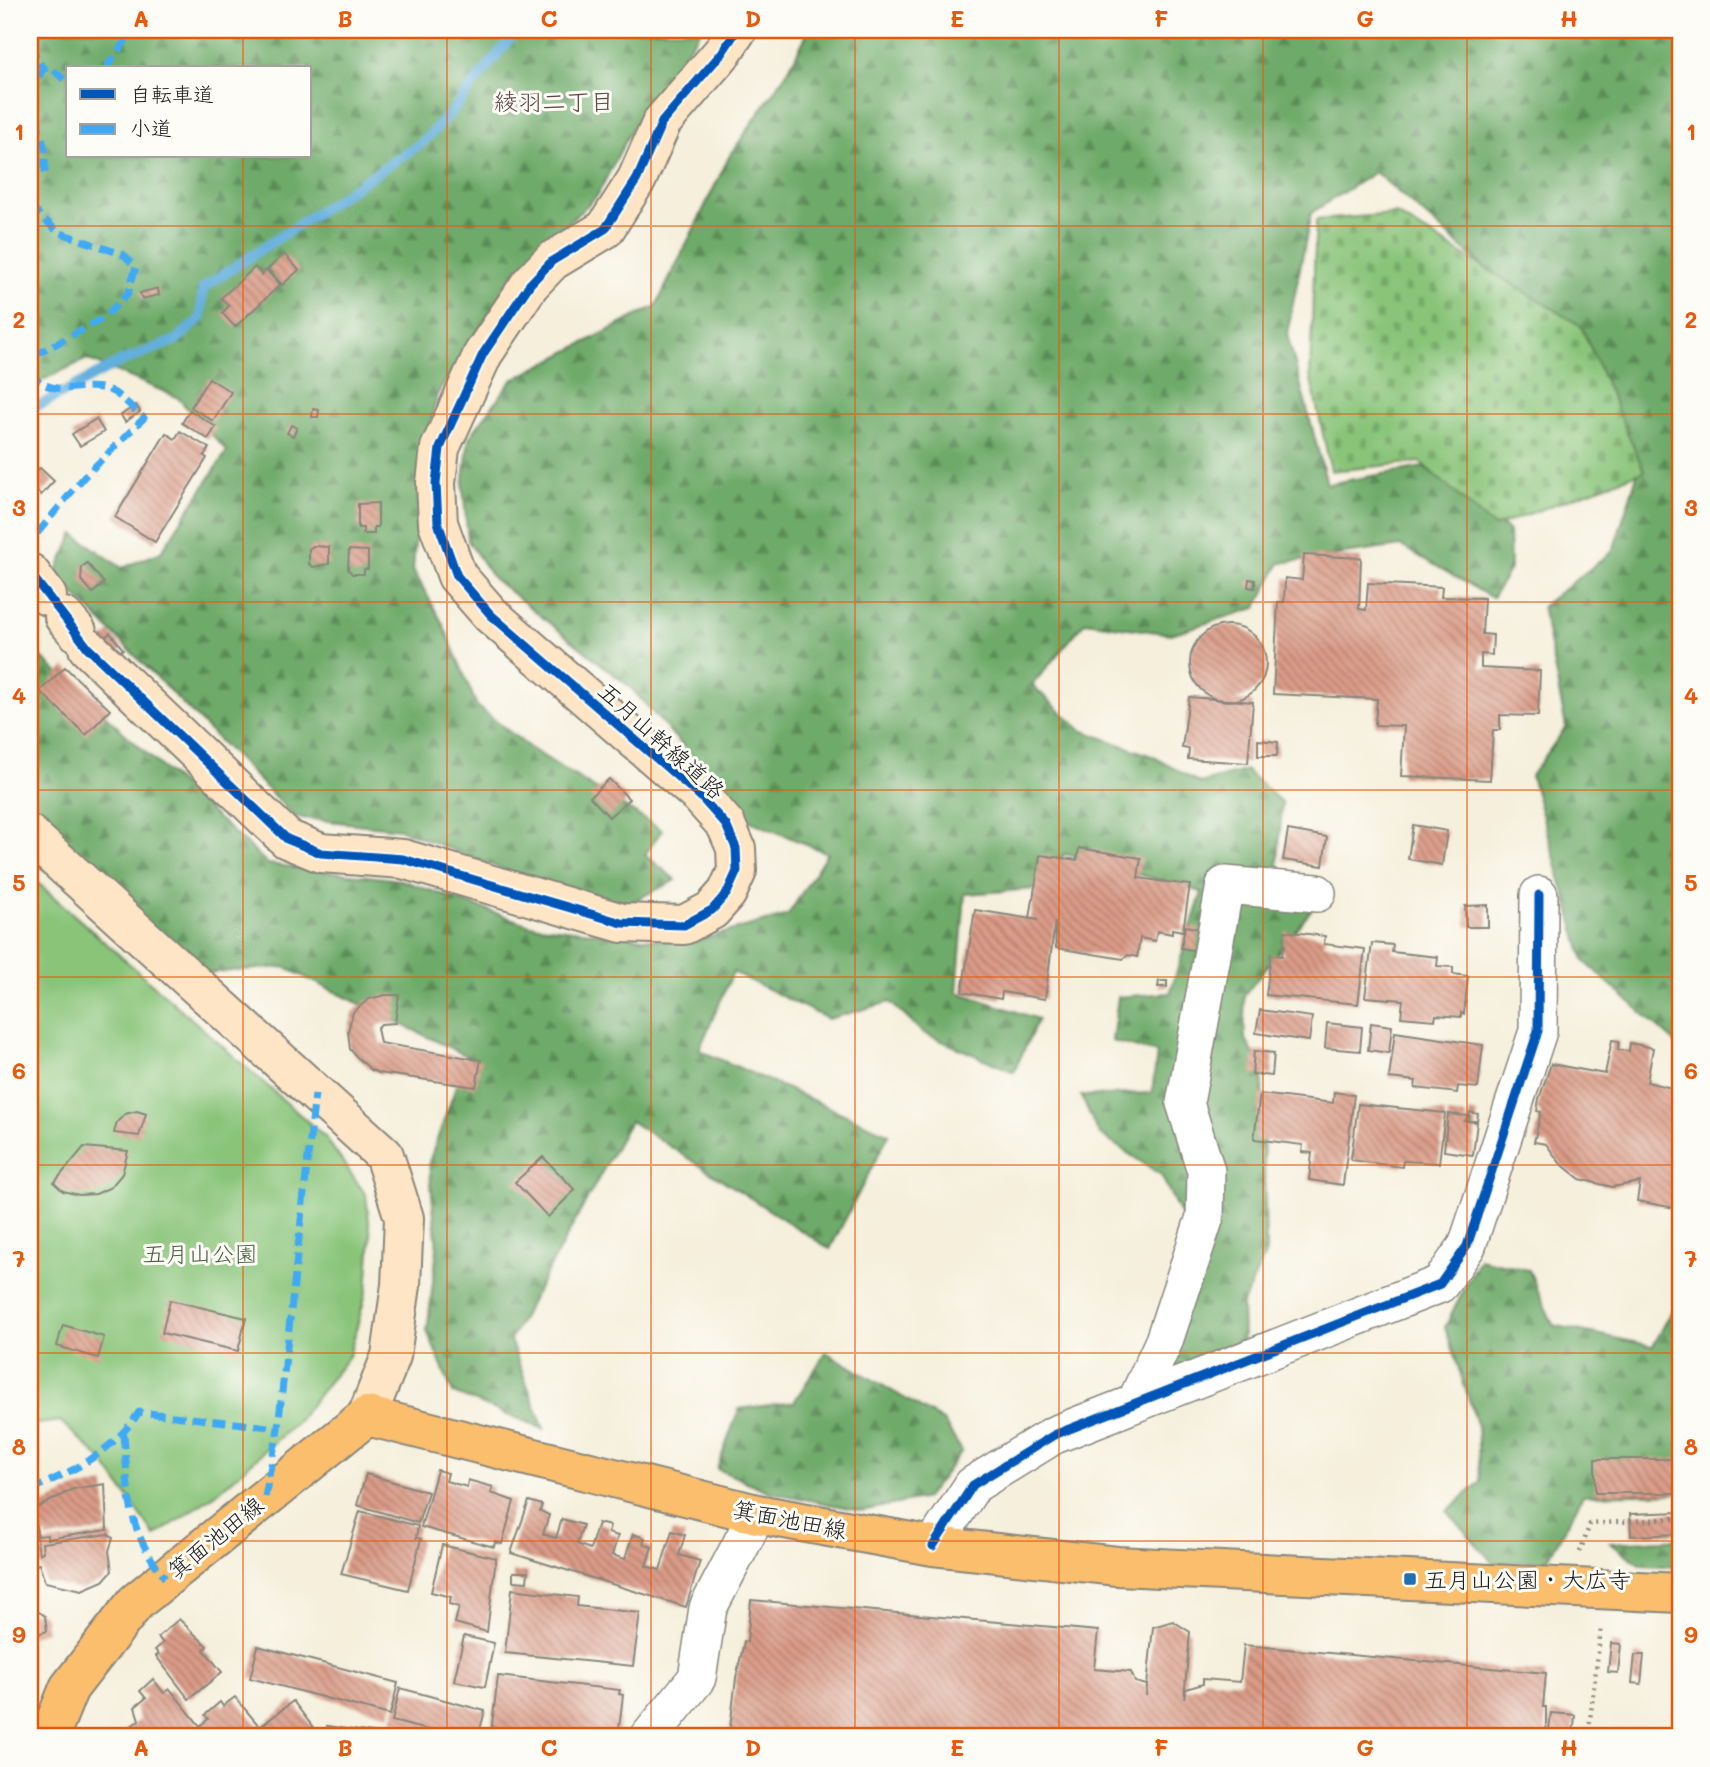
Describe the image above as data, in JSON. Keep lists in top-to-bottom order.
{
  "streets": {
    "main road": ["箕面池田線"],
    "street": ["五月山幹線道路"]
  },
  "districts": ["綾羽二丁目"],
  "parks": ["五月山公園"],
  "places": {
    "transit": ["五月山公園・大広寺"]
  },
  "legend": ["自転車道", "小道"],
  "grid": {
    "columns": [
      "A",
      "B",
      "C",
      "D",
      "E",
      "F",
      "G",
      "H"
    ],
    "rows": [
      "1",
      "2",
      "3",
      "4",
      "5",
      "6",
      "7",
      "8",
      "9"
    ]
  }
}
